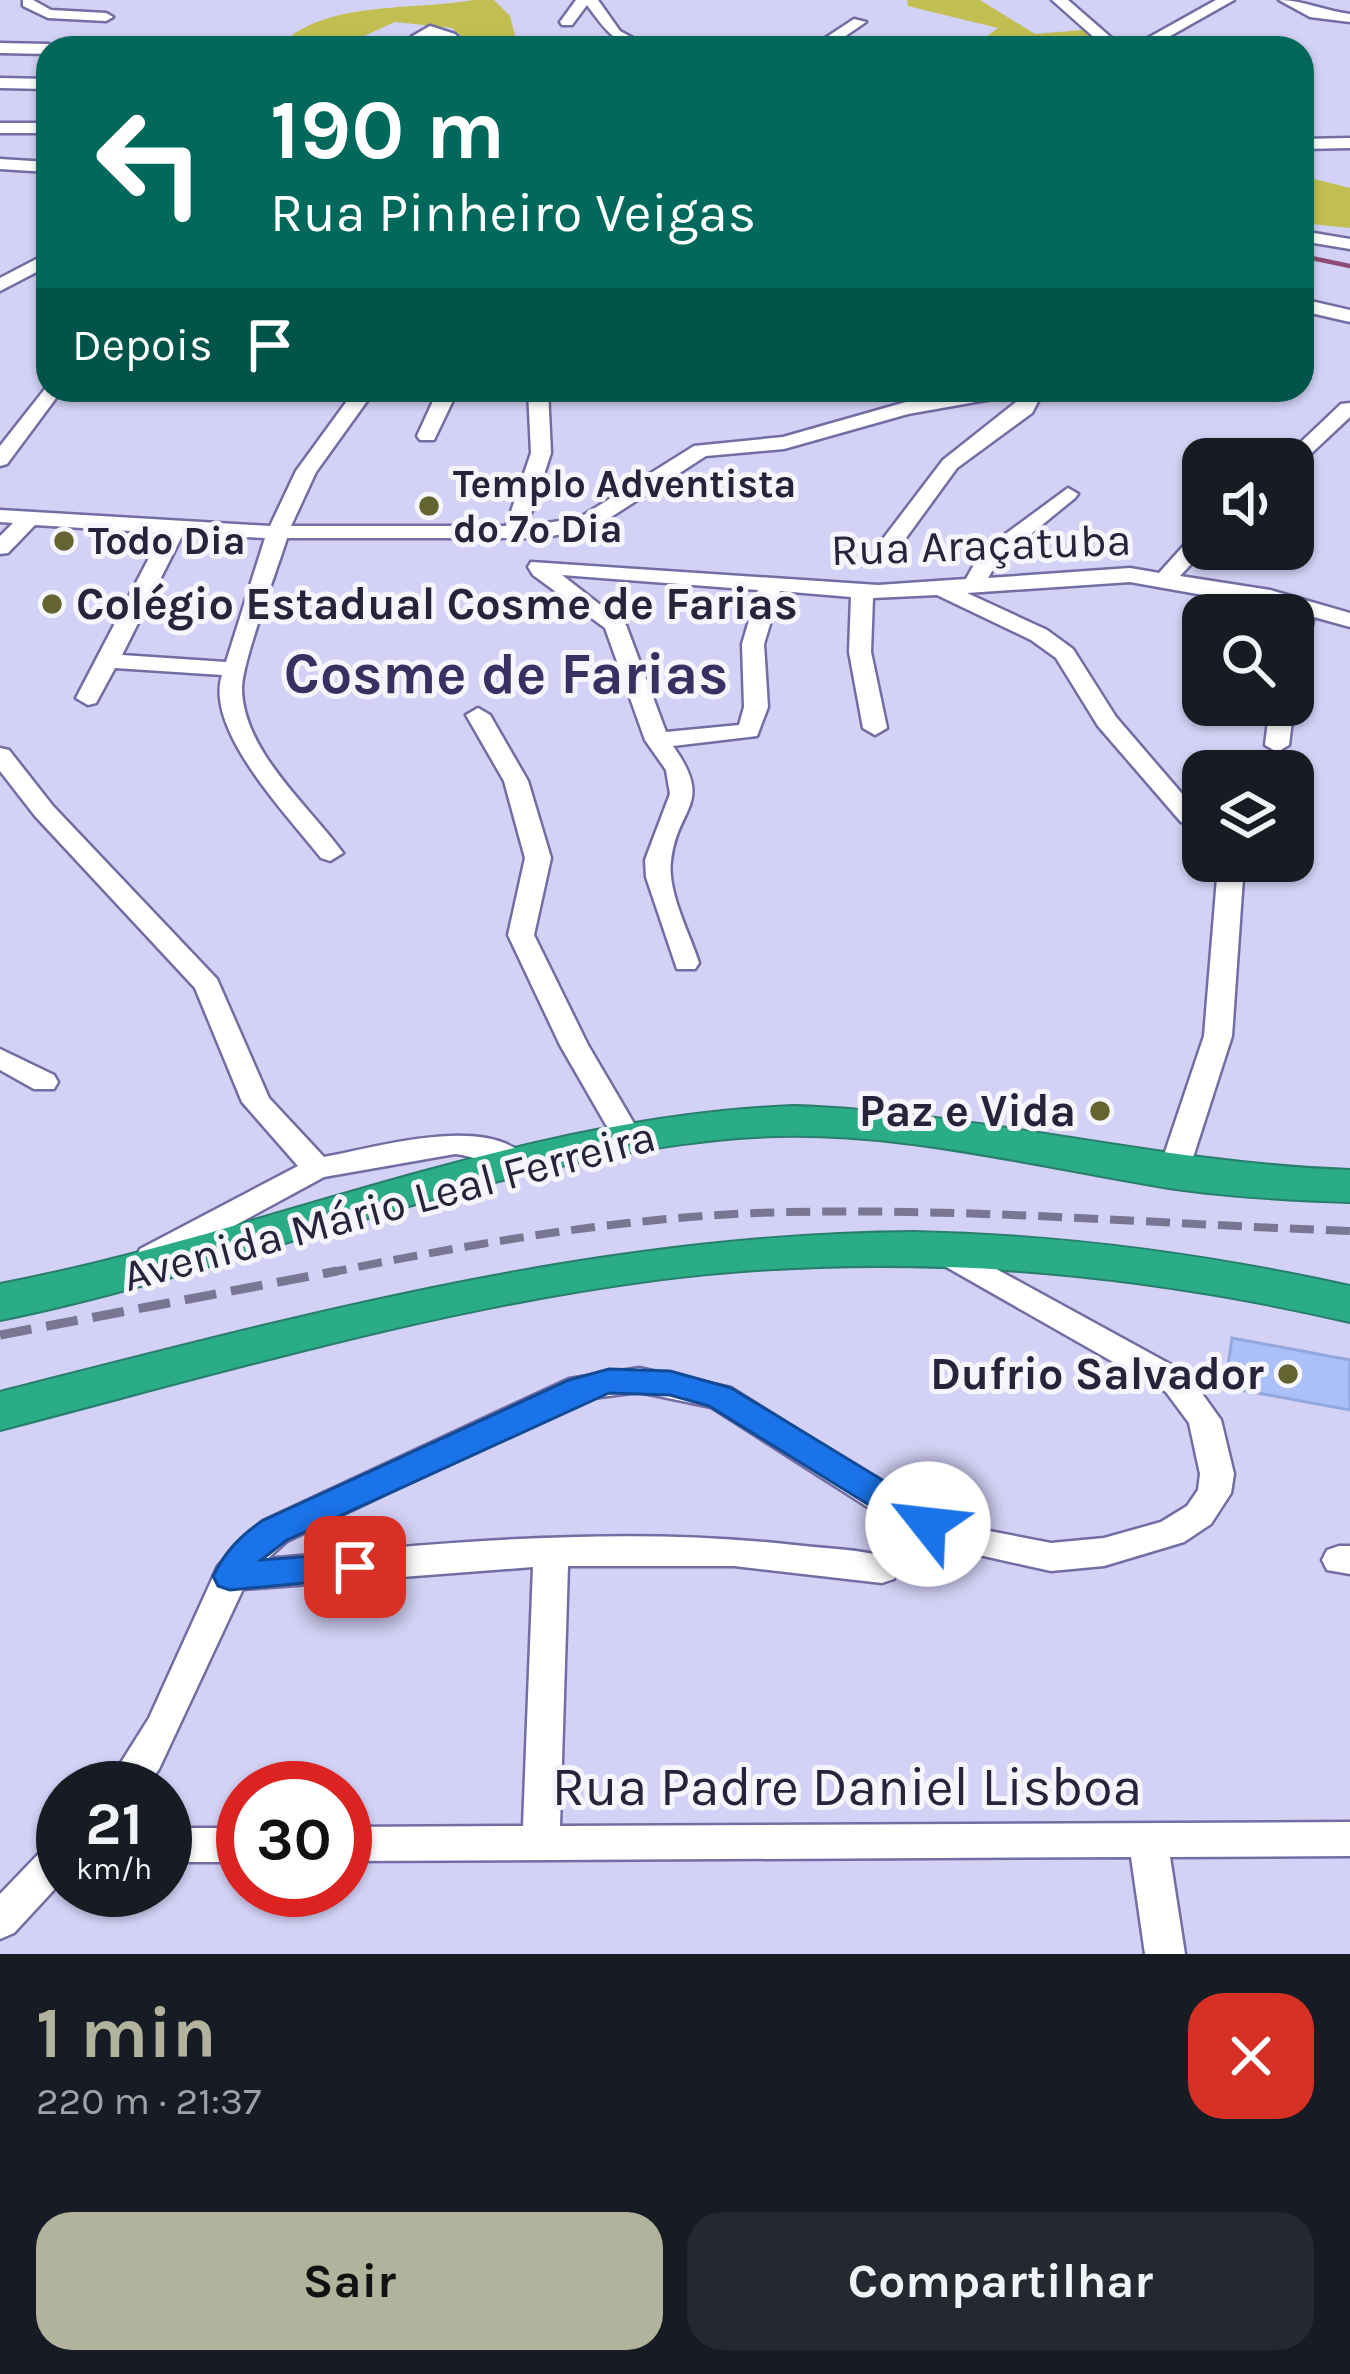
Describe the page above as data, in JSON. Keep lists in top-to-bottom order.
{
  "streets": {
    "highway": ["Avenida Mário Leal Ferreira"],
    "street": ["Rua Araçatuba", "Rua Padre Daniel Lisboa"]
  },
  "districts": ["Cosme de Farias"],
  "places": [
    "Templo Adventista do 7º Dia",
    "Todo Dia",
    "Colégio Estadual Cosme de Farias",
    "Paz e Vida",
    "Dufrio Salvador"
  ],
  "page": {
    "turn": ["190 m", "Rua Pinheiro Veigas"],
    "then": "Depois",
    "speed": "21 km/h",
    "limit": "30",
    "heading": ["1 min", "220 m · 21:37"],
    "buttons": ["Sair", "Compartilhar"]
  }
}
